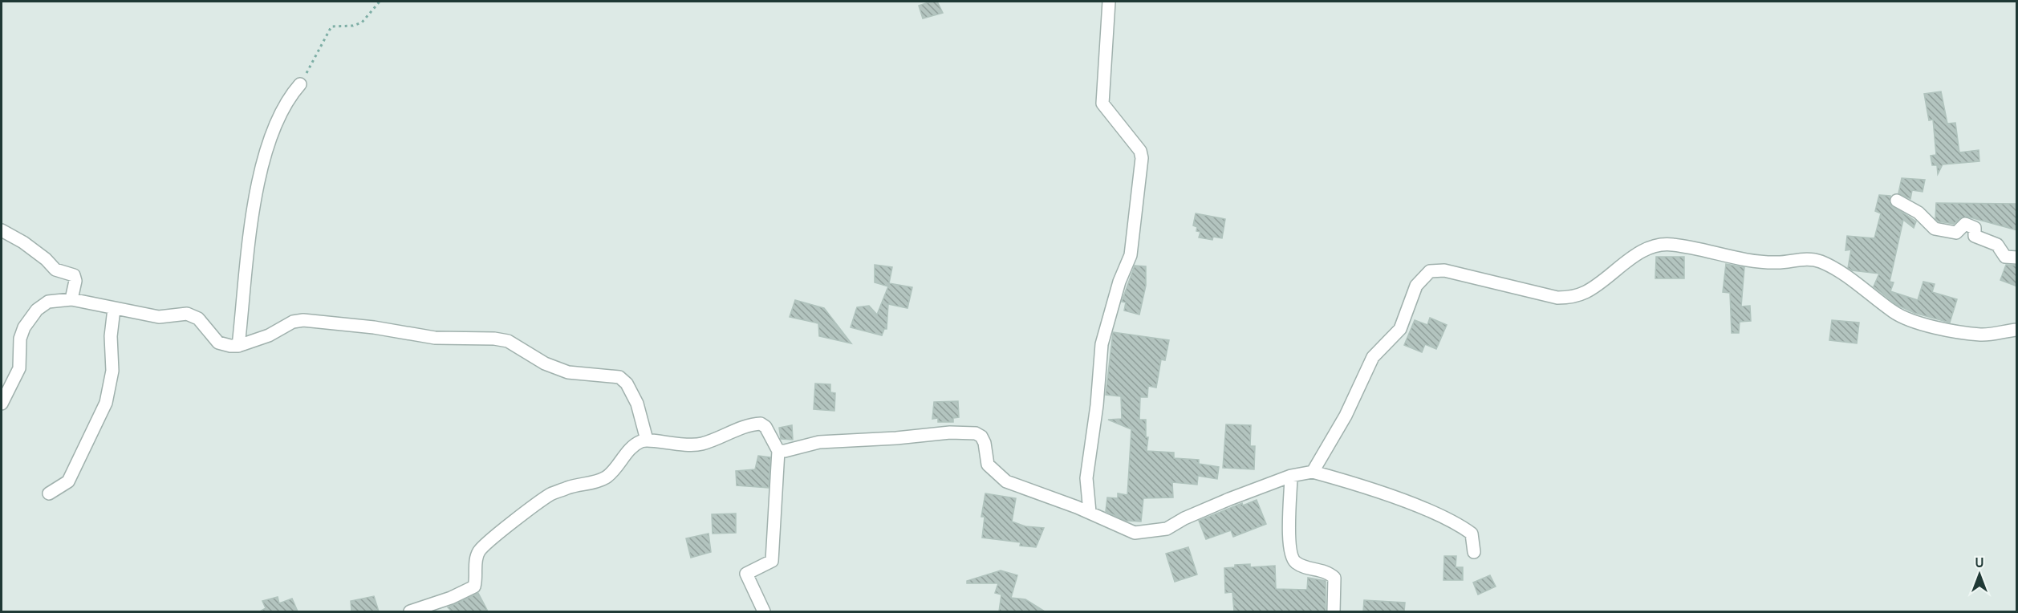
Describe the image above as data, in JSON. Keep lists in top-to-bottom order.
{
  "north": "top"
}
